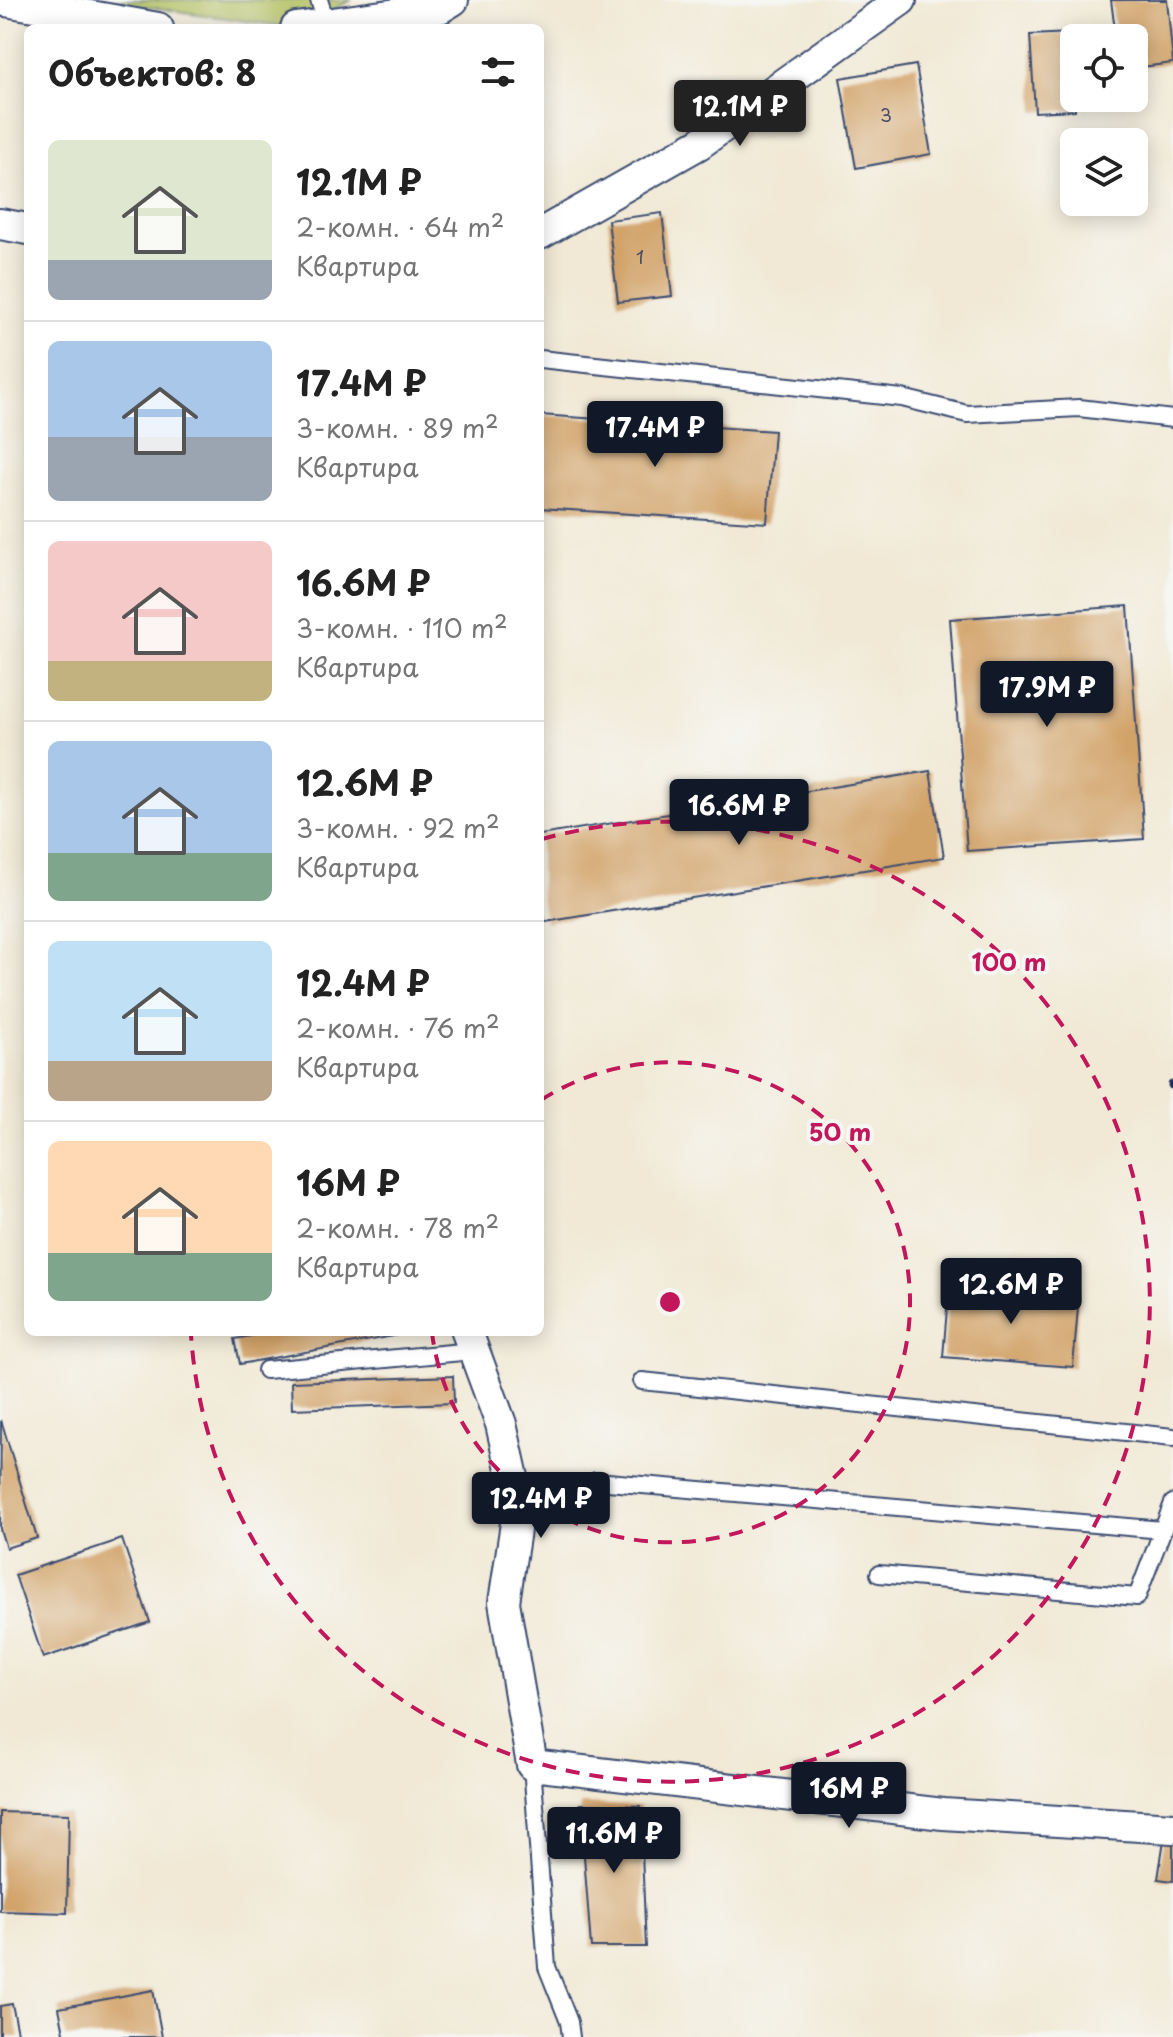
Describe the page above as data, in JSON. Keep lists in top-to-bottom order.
{
  "house_numbers": ["3", "1"],
  "page": {
    "heading": "Объектов: 8",
    "price": [
      "12.1M ₽",
      "17.4M ₽",
      "17.9M ₽",
      "16.6M ₽",
      "12.6M ₽",
      "12.4M ₽",
      "16M ₽",
      "11.6M ₽"
    ],
    "list": [
      {
        "name": "12.1M ₽",
        "note": "2-комн. · 64 m² · Квартира"
      },
      {
        "name": "17.4M ₽",
        "note": "3-комн. · 89 m² · Квартира"
      },
      {
        "name": "16.6M ₽",
        "note": "3-комн. · 110 m² · Квартира"
      },
      {
        "name": "12.6M ₽",
        "note": "3-комн. · 92 m² · Квартира"
      },
      {
        "name": "12.4M ₽",
        "note": "2-комн. · 76 m² · Квартира"
      },
      {
        "name": "16M ₽",
        "note": "2-комн. · 78 m² · Квартира"
      }
    ]
  },
  "rings": ["100 m", "50 m"]
}
